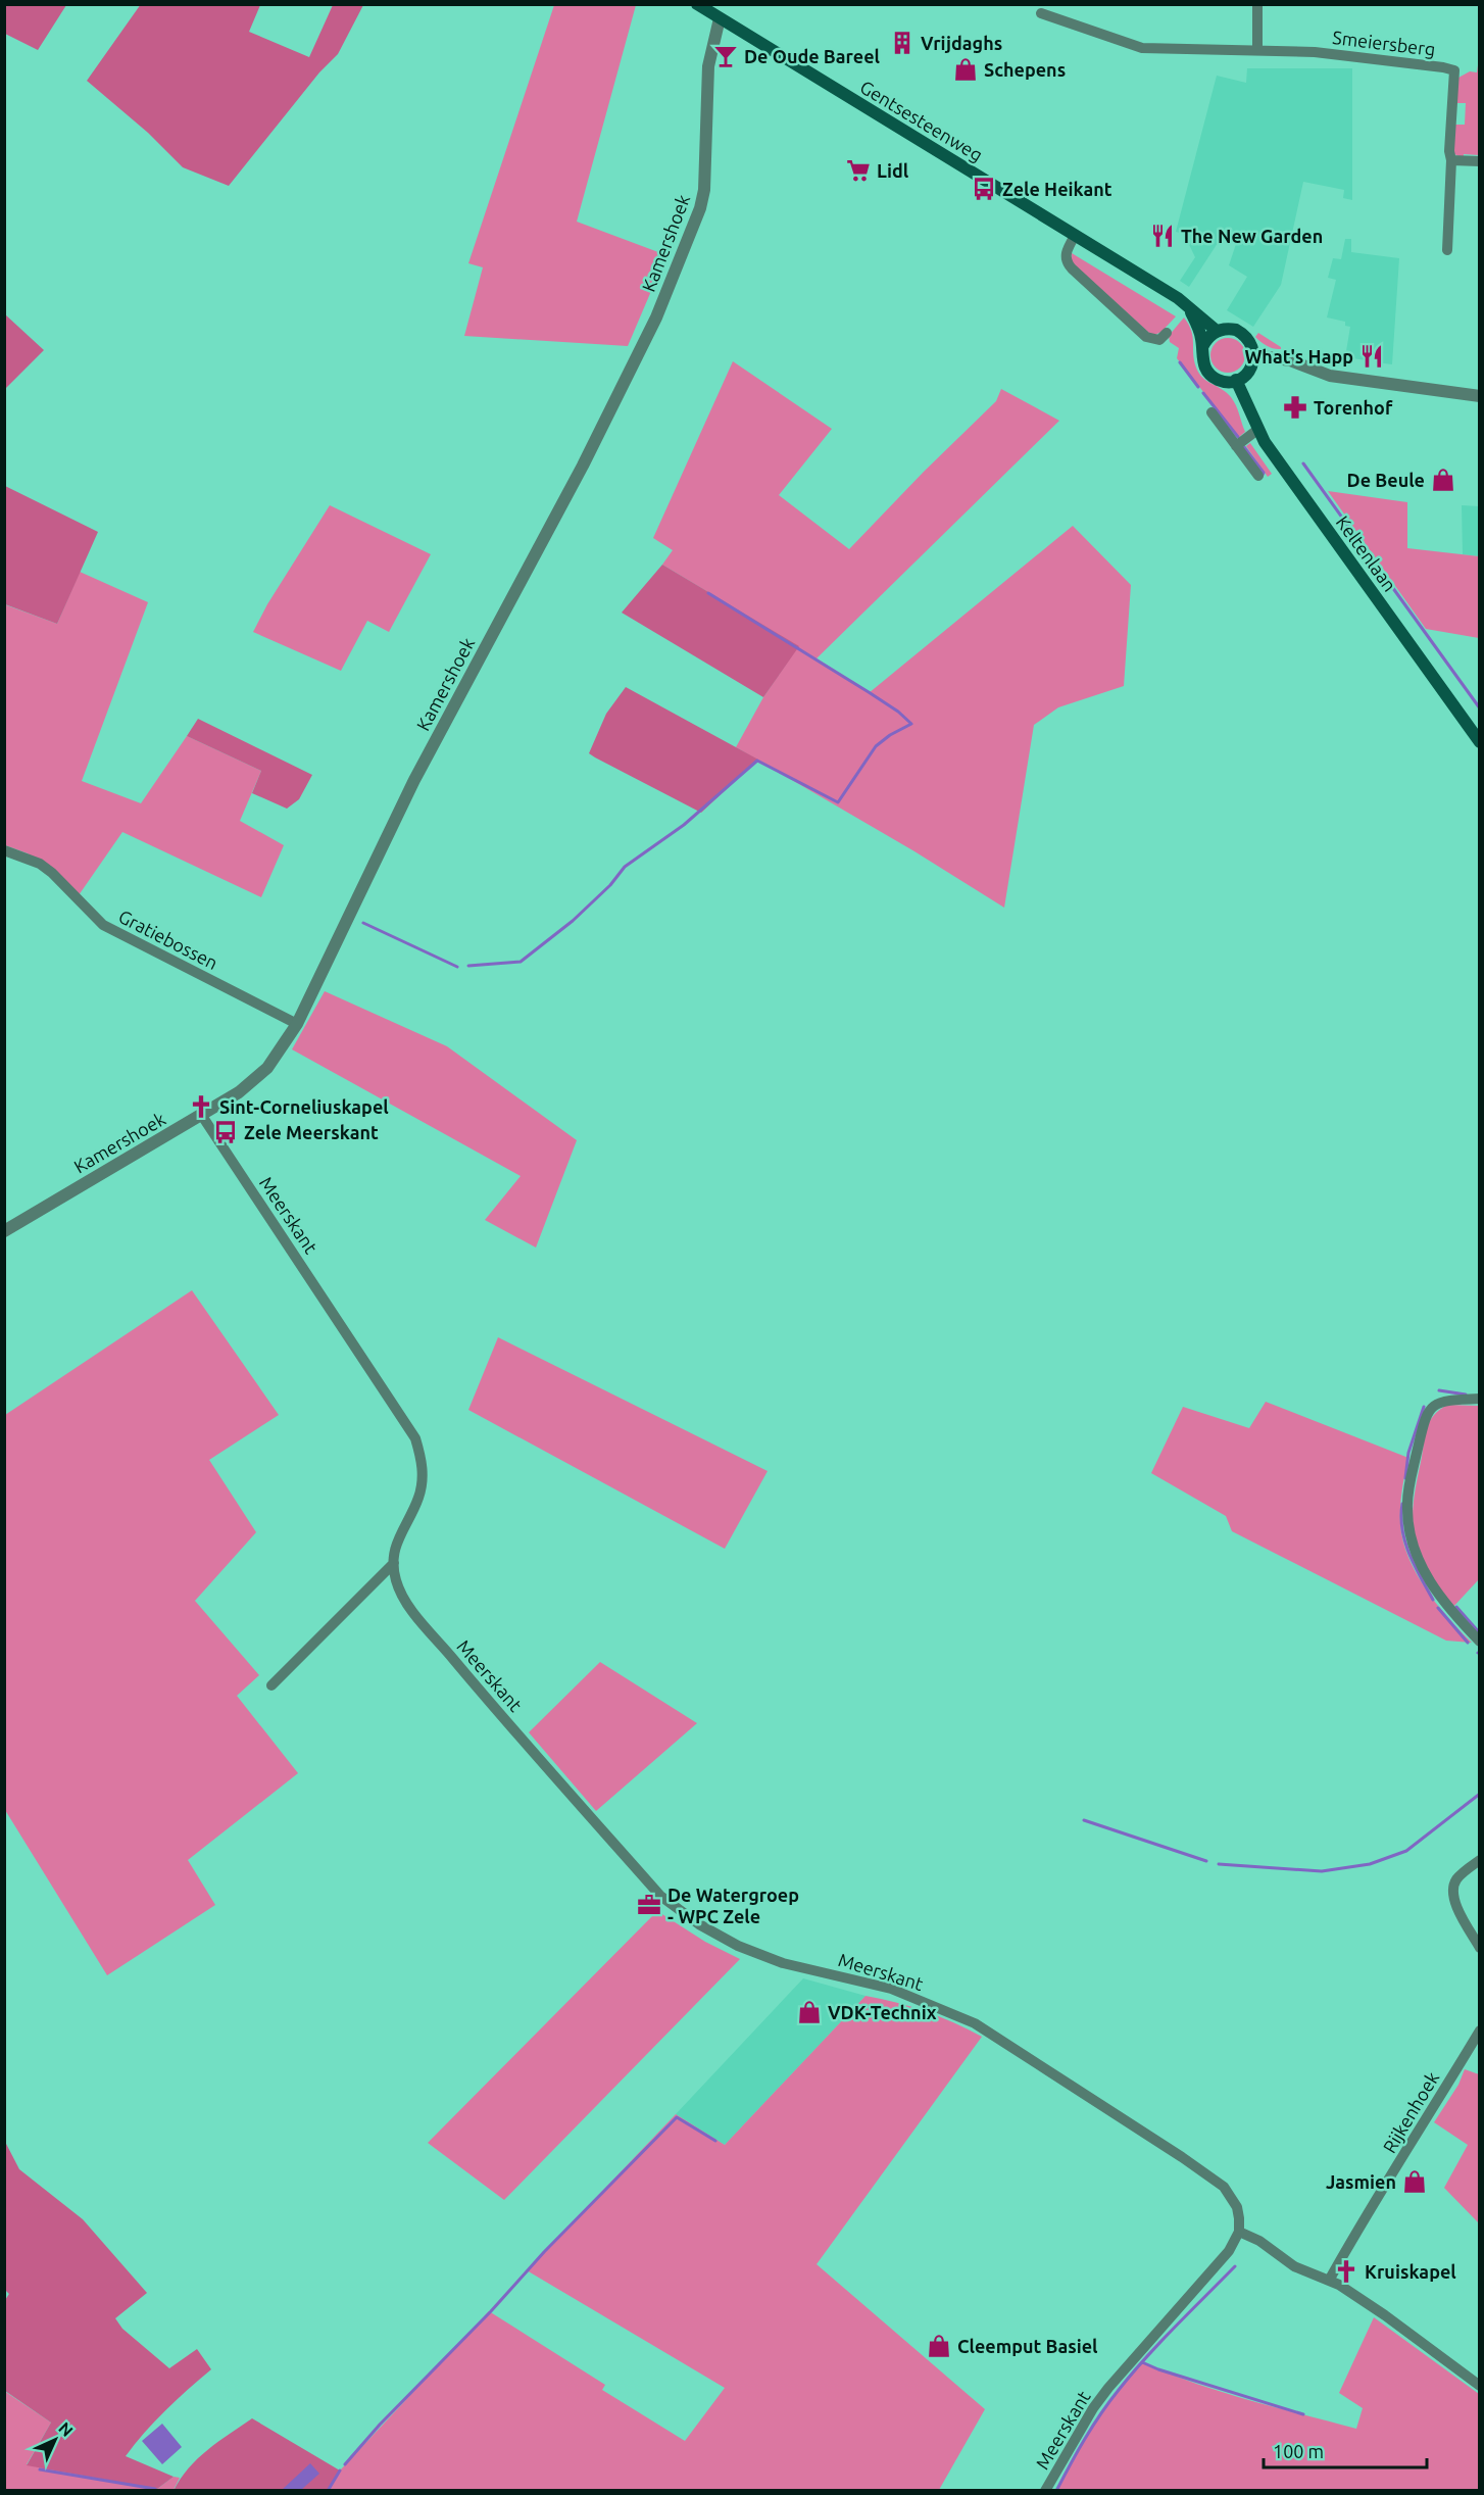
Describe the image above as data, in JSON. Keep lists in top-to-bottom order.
{
  "streets": {
    "main road": ["Gentsesteenweg", "Keltenlaan"],
    "street": [
      "Smeiersberg",
      "Kamershoek",
      "Gratiebossen",
      "Meerskant",
      "Rijkenhoek"
    ]
  },
  "crossings": [
    ["Gentsesteenweg", "Kamershoek"],
    ["Gentsesteenweg", "Keltenlaan"],
    ["Kamershoek", "Gratiebossen"],
    ["Kamershoek", "Meerskant"]
  ],
  "places": {
    "building": ["Vrijdaghs"],
    "bar": ["De Oude Bareel"],
    "shop": [
      "Schepens",
      "De Beule",
      "VDK-Technix",
      "Jasmien",
      "Cleemput Basiel"
    ],
    "supermarket": ["Lidl"],
    "bus stop": ["Zele Heikant", "Zele Meerskant"],
    "restaurant": ["The New Garden", "What's Happ"],
    "pharmacy": ["Torenhof"],
    "church": ["Sint-Corneliuskapel", "Kruiskapel"],
    "office": ["De Watergroep - WPC Zele"]
  },
  "scale_bar": "100 m",
  "north": "top right"
}
